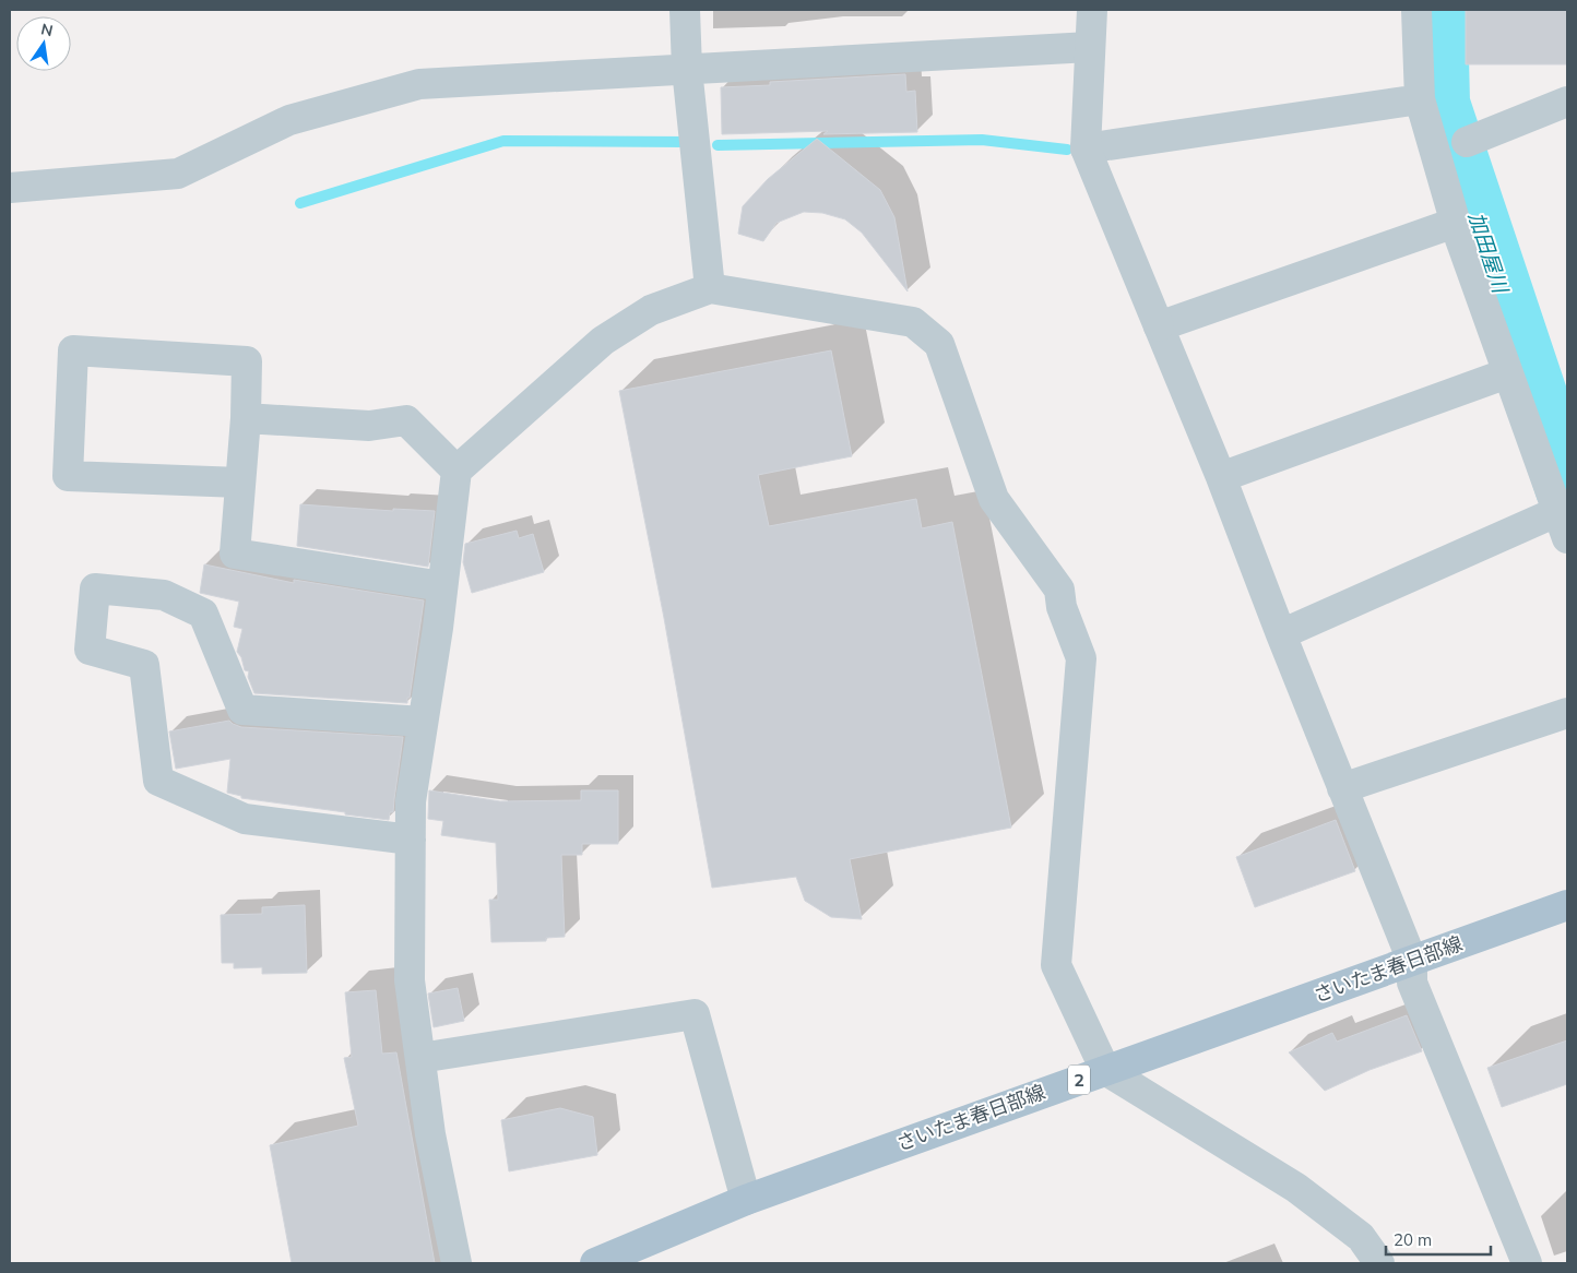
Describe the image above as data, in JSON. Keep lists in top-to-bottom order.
{
  "streets": {
    "main road": ["さいたま春日部線", "2"]
  },
  "water": ["加田屋川"],
  "scale_bar": "20 m",
  "north": "top"
}
